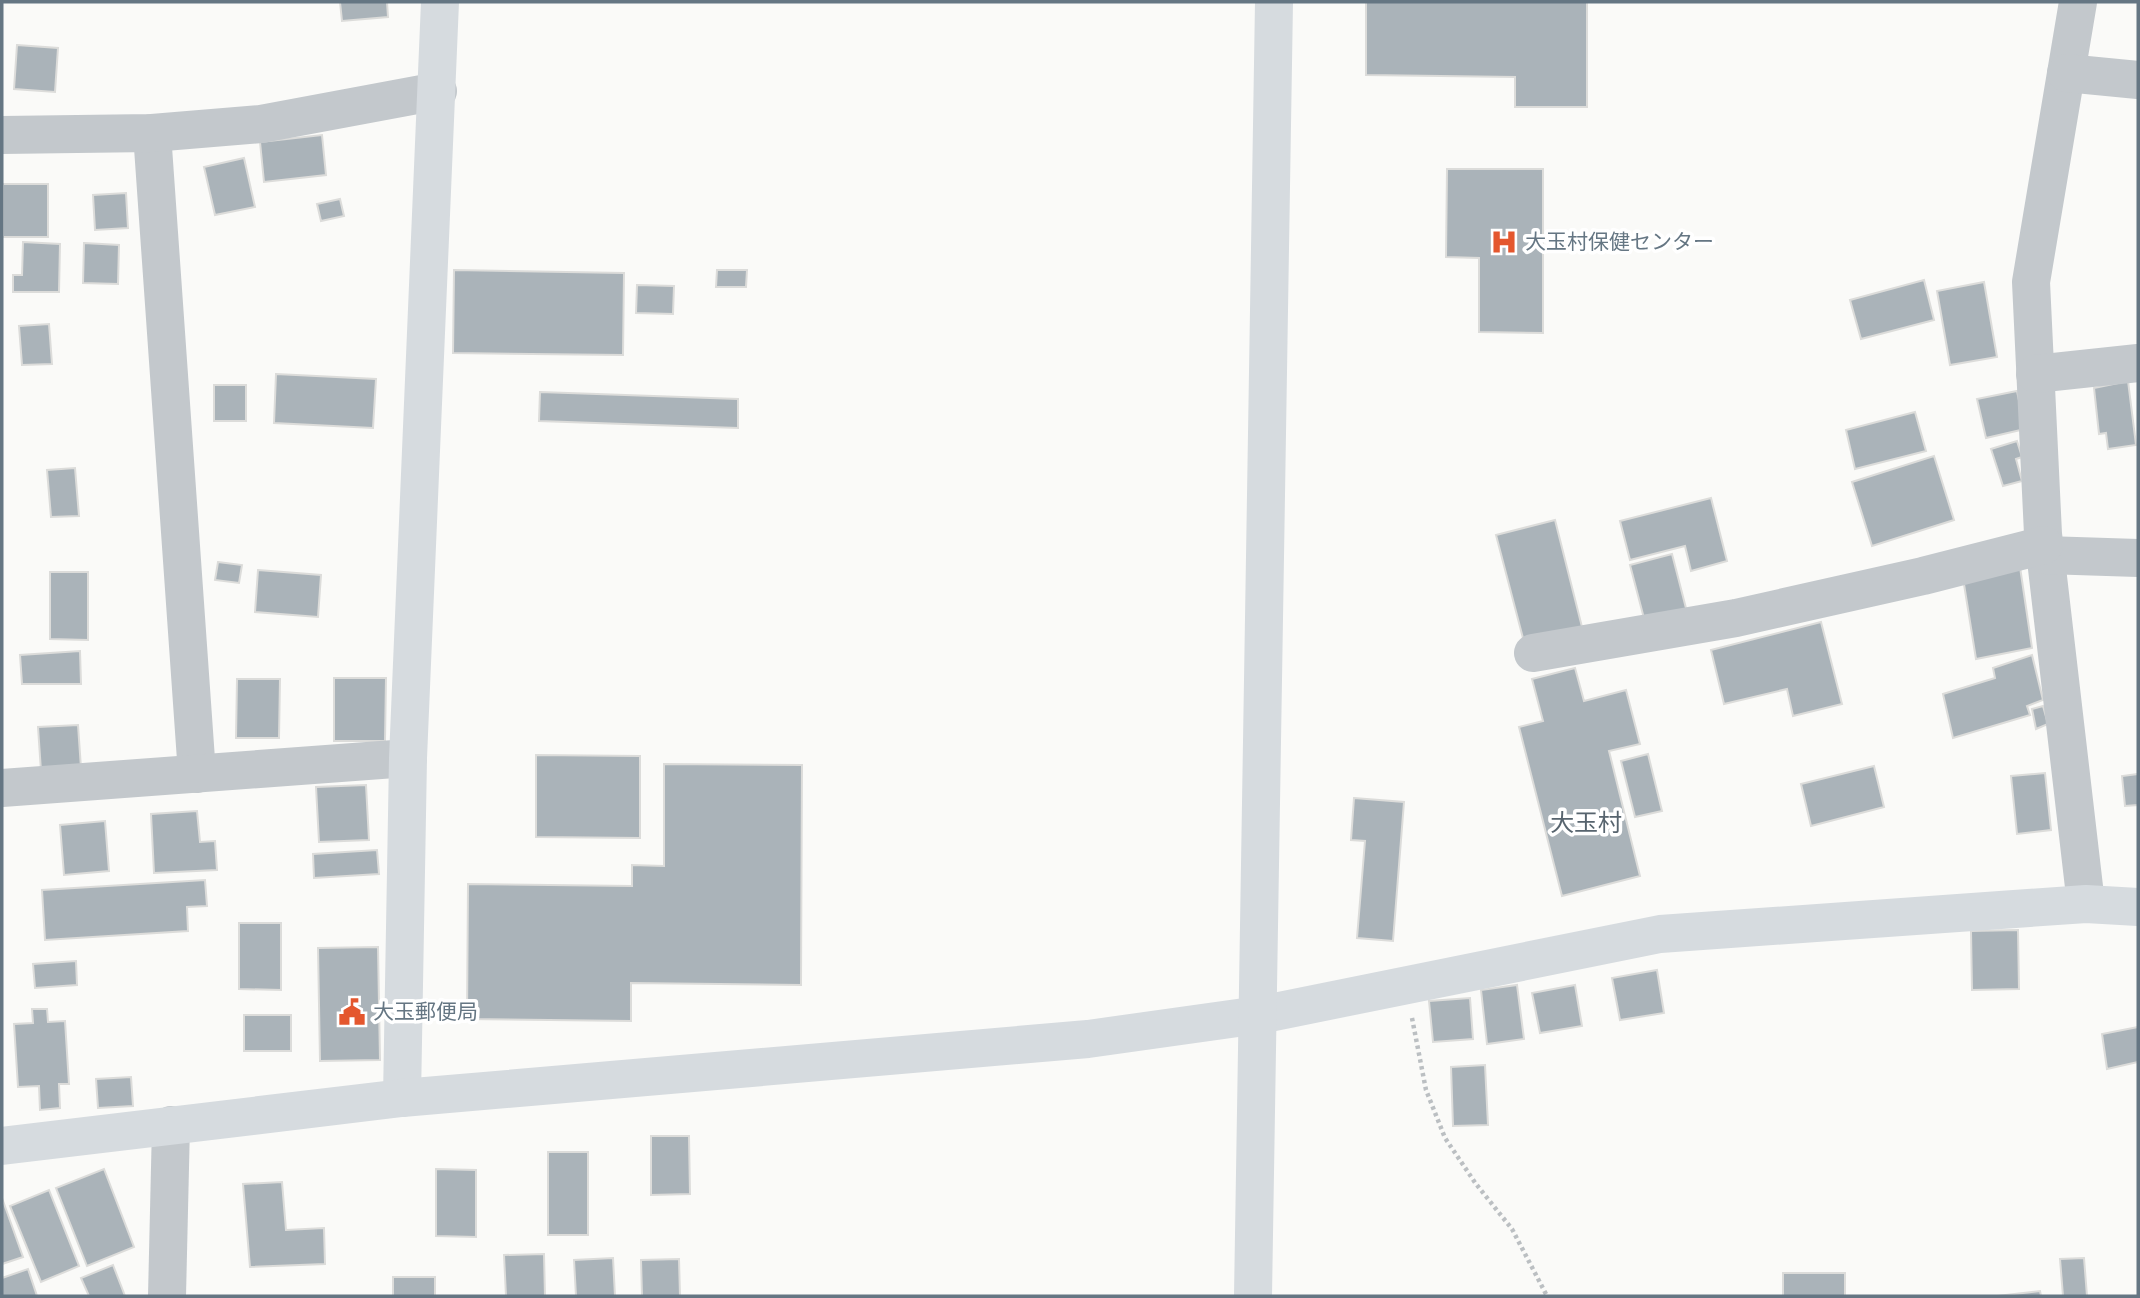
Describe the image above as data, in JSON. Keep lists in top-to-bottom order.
{
  "districts": ["大玉村"],
  "places": {
    "hospital": ["大玉村保健センター"],
    "public building": ["大玉郵便局"]
  }
}
